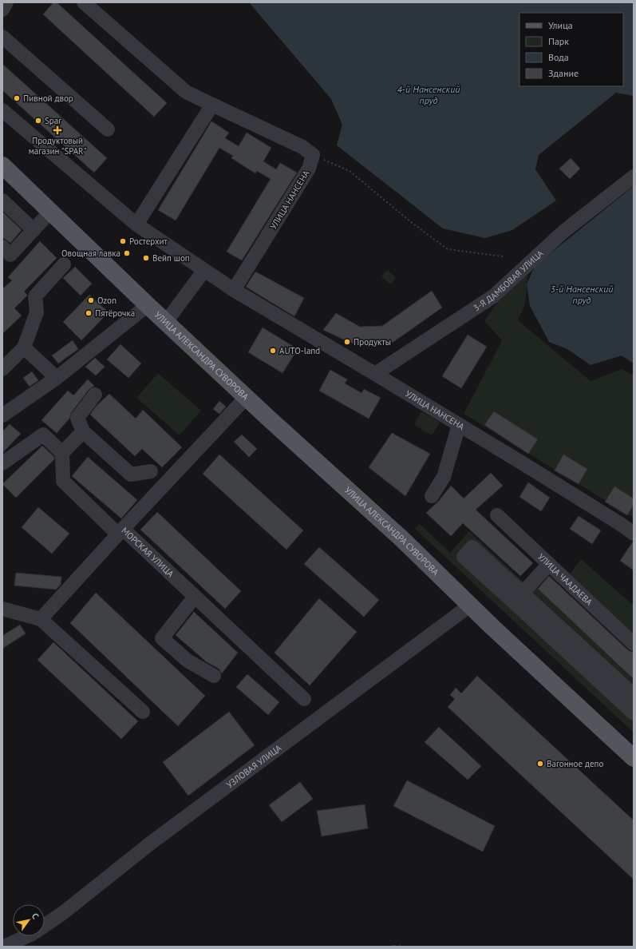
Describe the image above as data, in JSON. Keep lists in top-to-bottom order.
{
  "streets": {
    "main road": ["УЛИЦА АЛЕКСАНДРА СУВОРОВА"],
    "street": [
      "УЛИЦА НАНСЕНА",
      "3-Я ДАМБОВАЯ УЛИЦА",
      "МОРСКАЯ УЛИЦА",
      "УЛИЦА ЧААДАЕВА",
      "УЗЛОВАЯ УЛИЦА"
    ]
  },
  "crossings": [
    ["УЛИЦА НАНСЕНА", "3-Я ДАМБОВАЯ УЛИЦА"],
    ["УЛИЦА АЛЕКСАНДРА СУВОРОВА", "МОРСКАЯ УЛИЦА"],
    ["УЛИЦА АЛЕКСАНДРА СУВОРОВА", "УЗЛОВАЯ УЛИЦА"]
  ],
  "water": ["4-й Нансенский пруд", "3-й Нансенский пруд"],
  "places": {
    "other": [
      "Пивной двор",
      "Spar",
      "Ростерхит",
      "Овощная лавка",
      "Вейп шоп",
      "Ozon",
      "Пятёрочка",
      "Продукты",
      "AUTO-land",
      "Вагонное депо"
    ],
    "health": ["Продуктовый магазин \"SPAR\""]
  },
  "legend": [
    "Улица",
    "Парк",
    "Вода",
    "Здание"
  ],
  "north": "top right"
}
